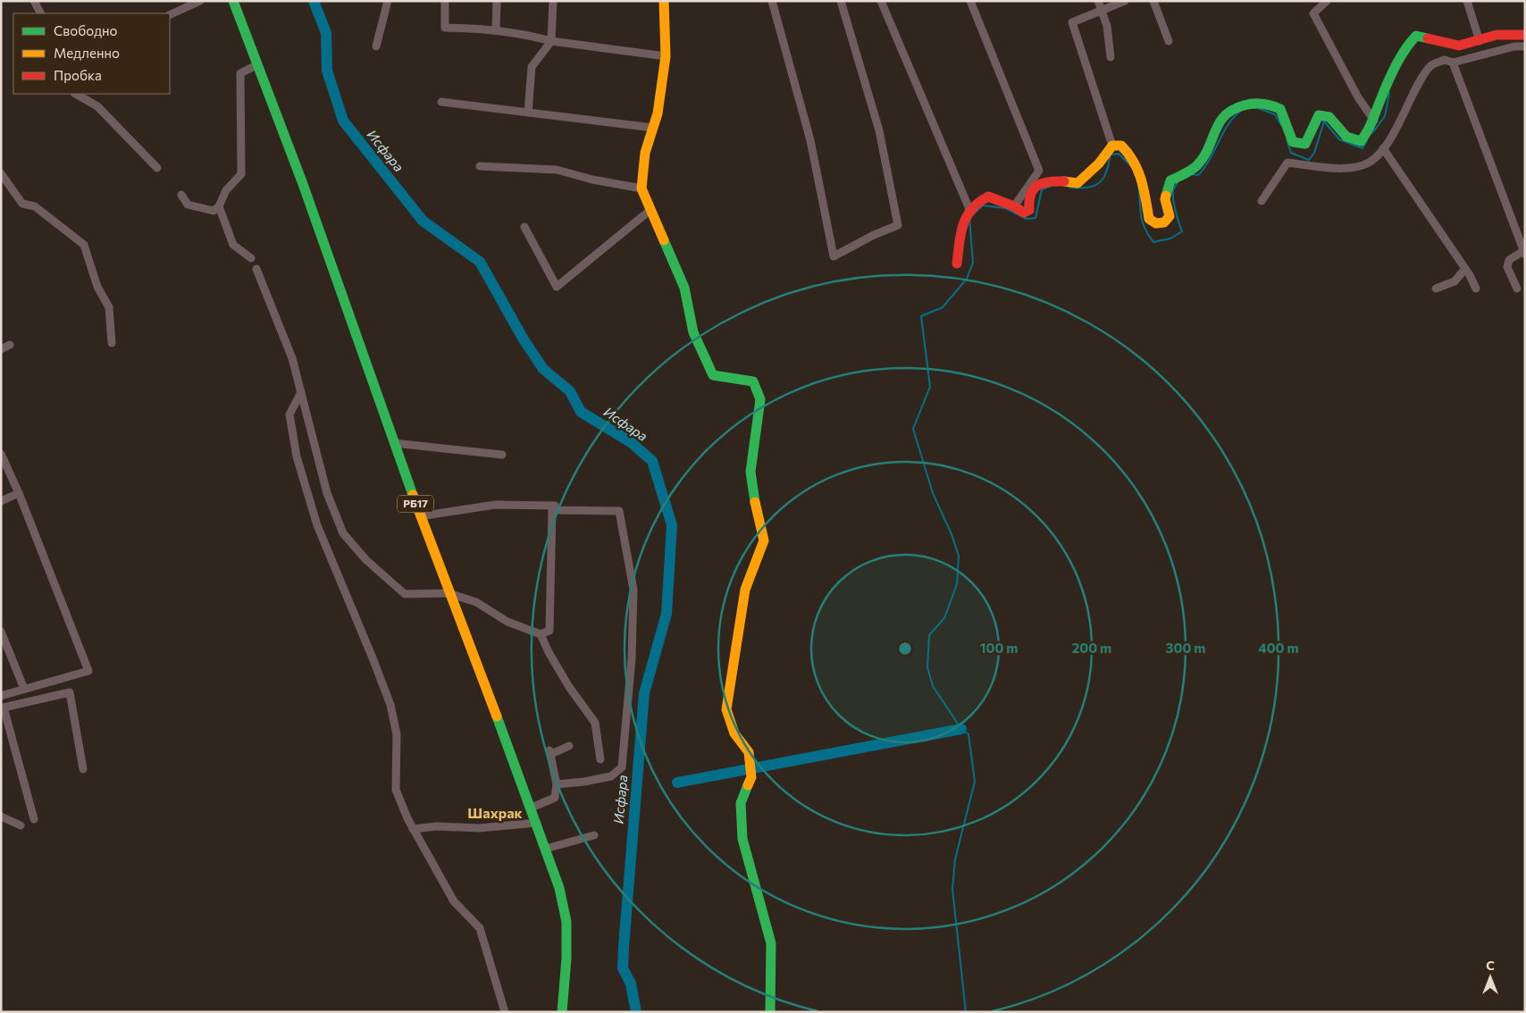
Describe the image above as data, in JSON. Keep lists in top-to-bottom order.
{
  "streets": {
    "street": ["РБ17"]
  },
  "districts": ["Шахрак"],
  "water": ["Исфара"],
  "legend": ["Свободно", "Медленно", "Пробка"],
  "north": "top",
  "rings": [
    "100 m",
    "200 m",
    "300 m",
    "400 m"
  ]
}
